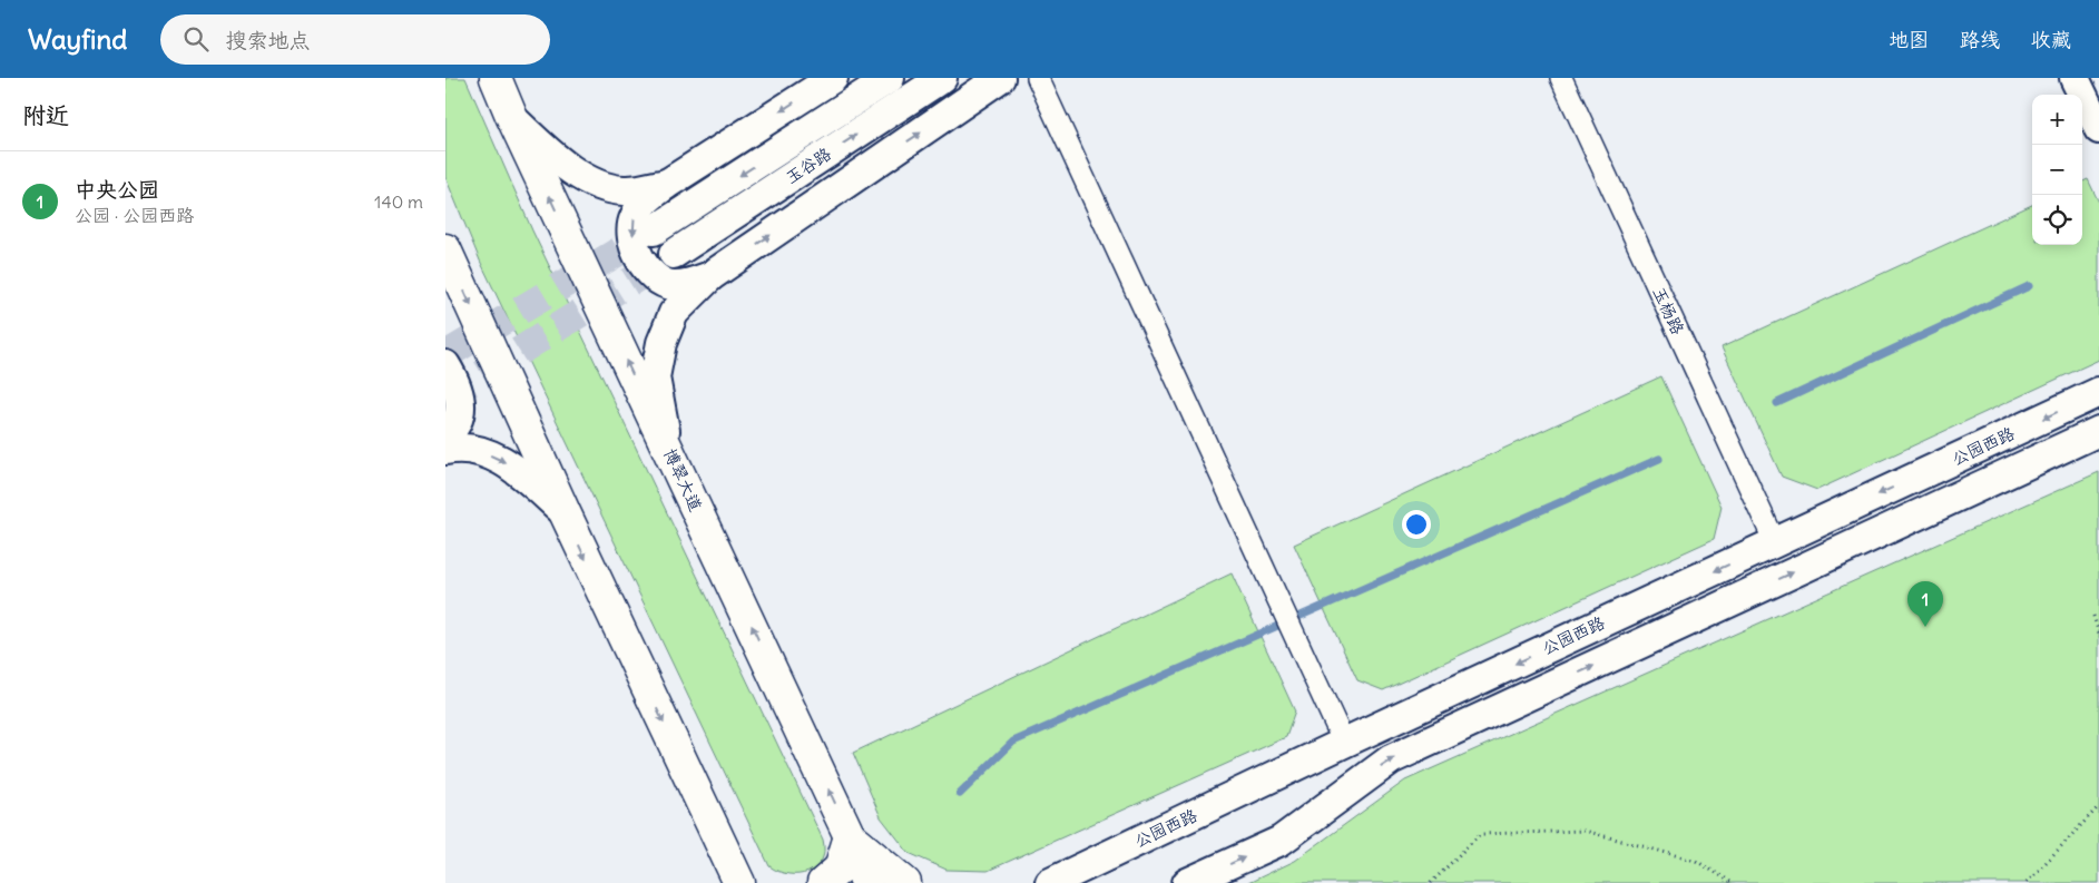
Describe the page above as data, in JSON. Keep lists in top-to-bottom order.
{
  "streets": {
    "main road": ["玉谷路", "公园西路", "博翠大道"],
    "street": ["玉杨路"]
  },
  "crossings": [
    ["玉杨路", "公园西路"]
  ],
  "page": {
    "header": "Wayfind",
    "search": "搜索地点",
    "nav": ["地图", "路线", "收藏"],
    "heading": "附近",
    "map_buttons": ["+", "−"],
    "list": [
      {
        "mark": "1",
        "name": "中央公园",
        "note": "公园 · 公园西路",
        "value": "140 m"
      }
    ],
    "pins": "1"
  }
}
